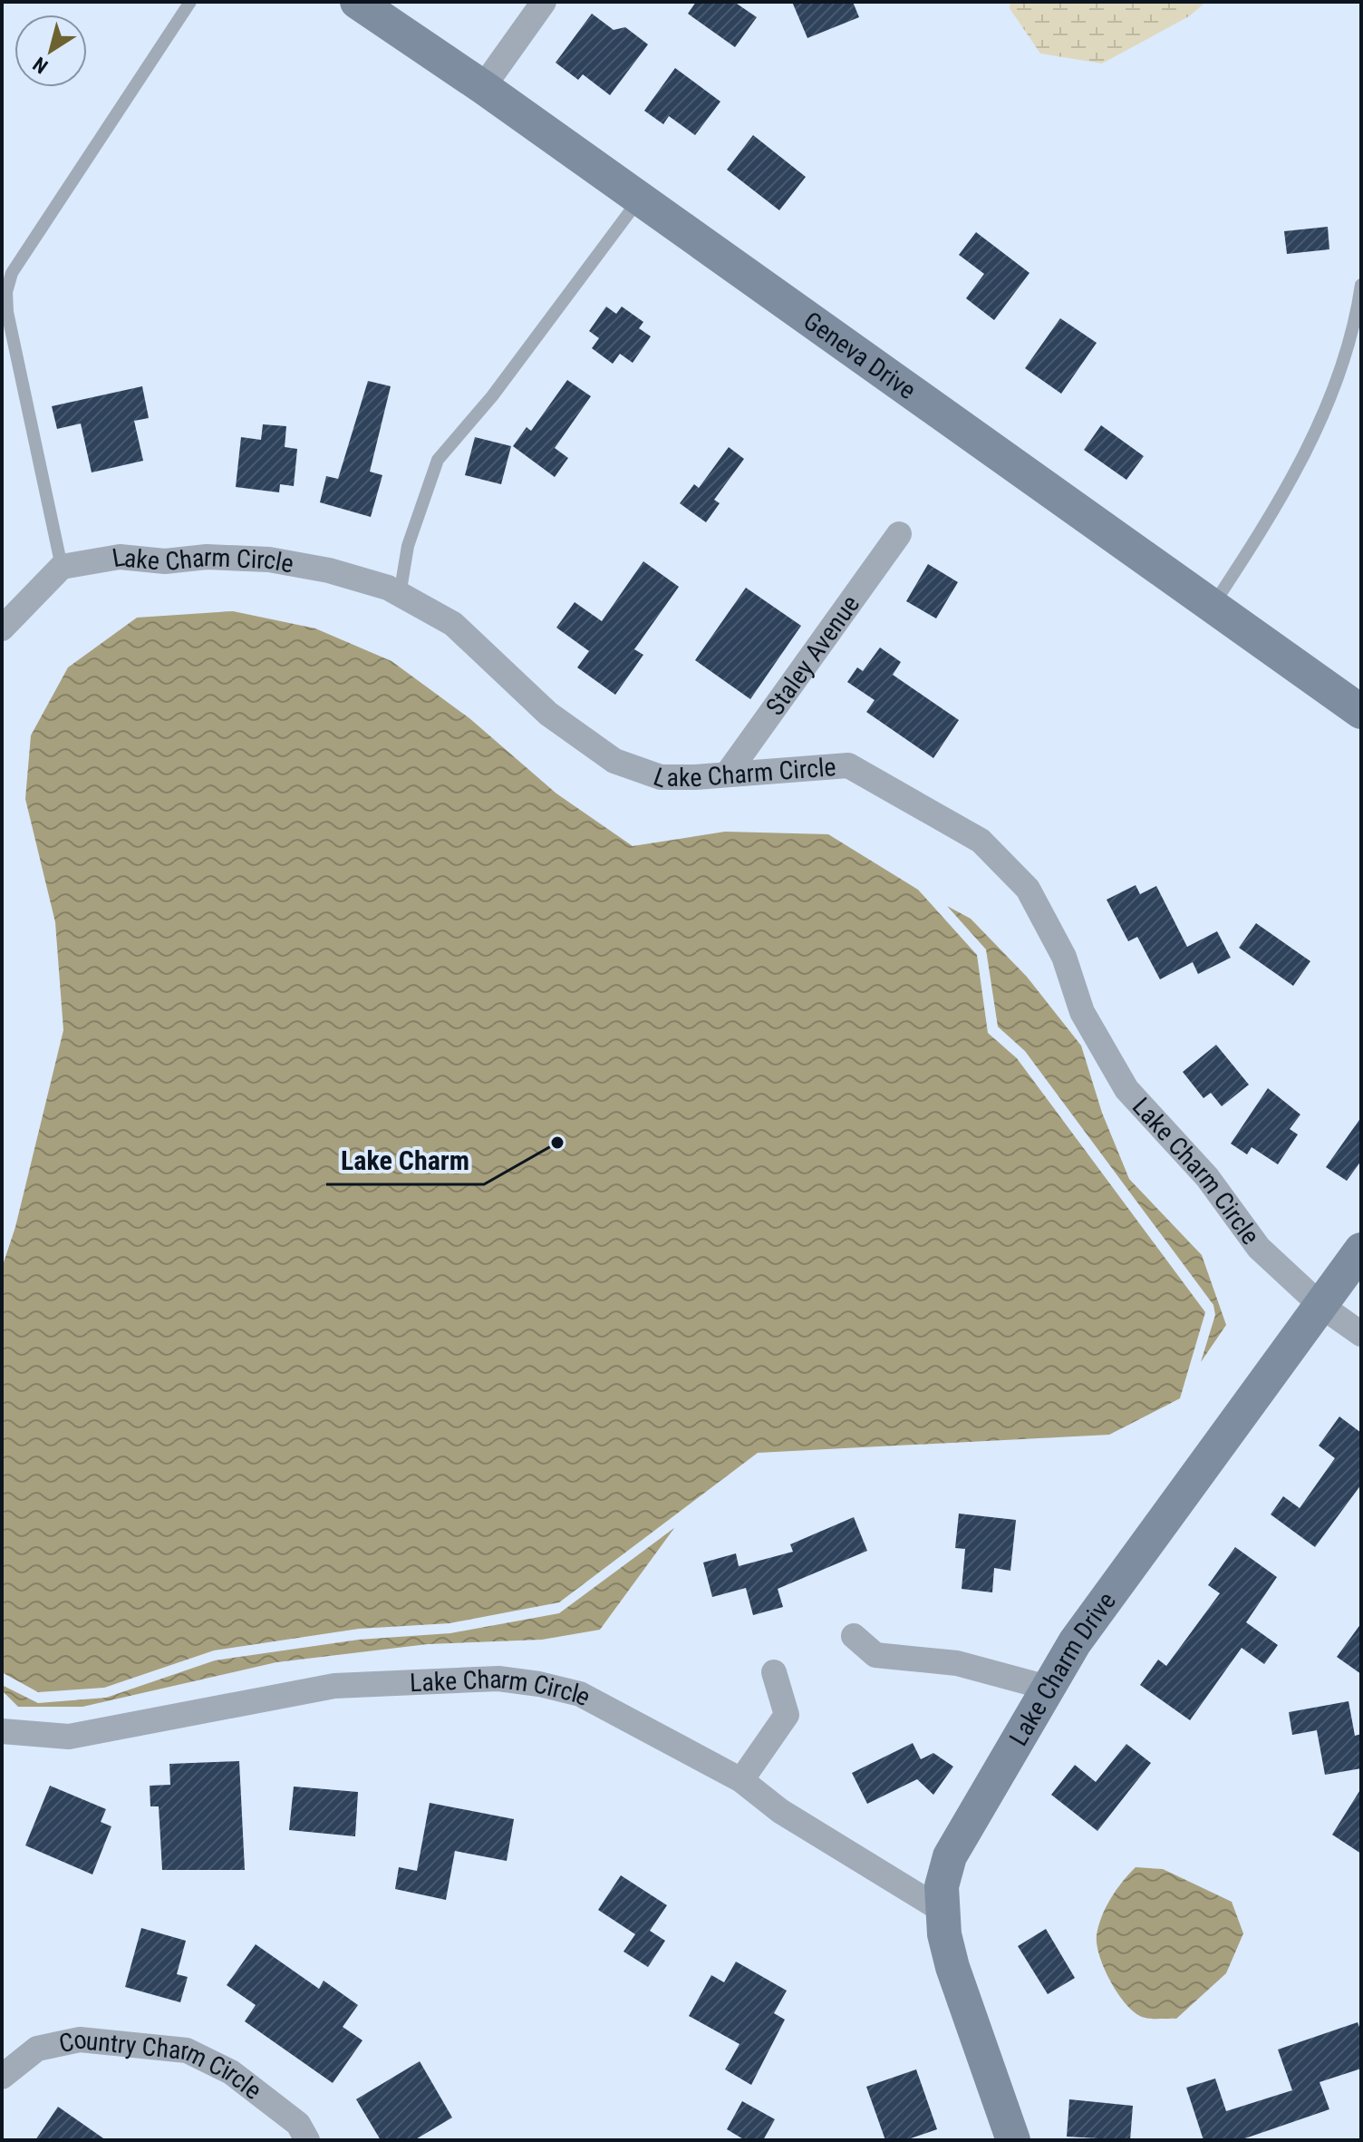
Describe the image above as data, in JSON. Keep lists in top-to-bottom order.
{
  "streets": {
    "main road": ["Geneva Drive", "Lake Charm Drive"],
    "street": ["Lake Charm Circle", "Staley Avenue", "Country Charm Circle"]
  },
  "crossings": [
    ["Lake Charm Circle", "Staley Avenue"],
    ["Lake Charm Circle", "Lake Charm Drive"]
  ],
  "places": ["Lake Charm"],
  "north": "bottom left"
}
